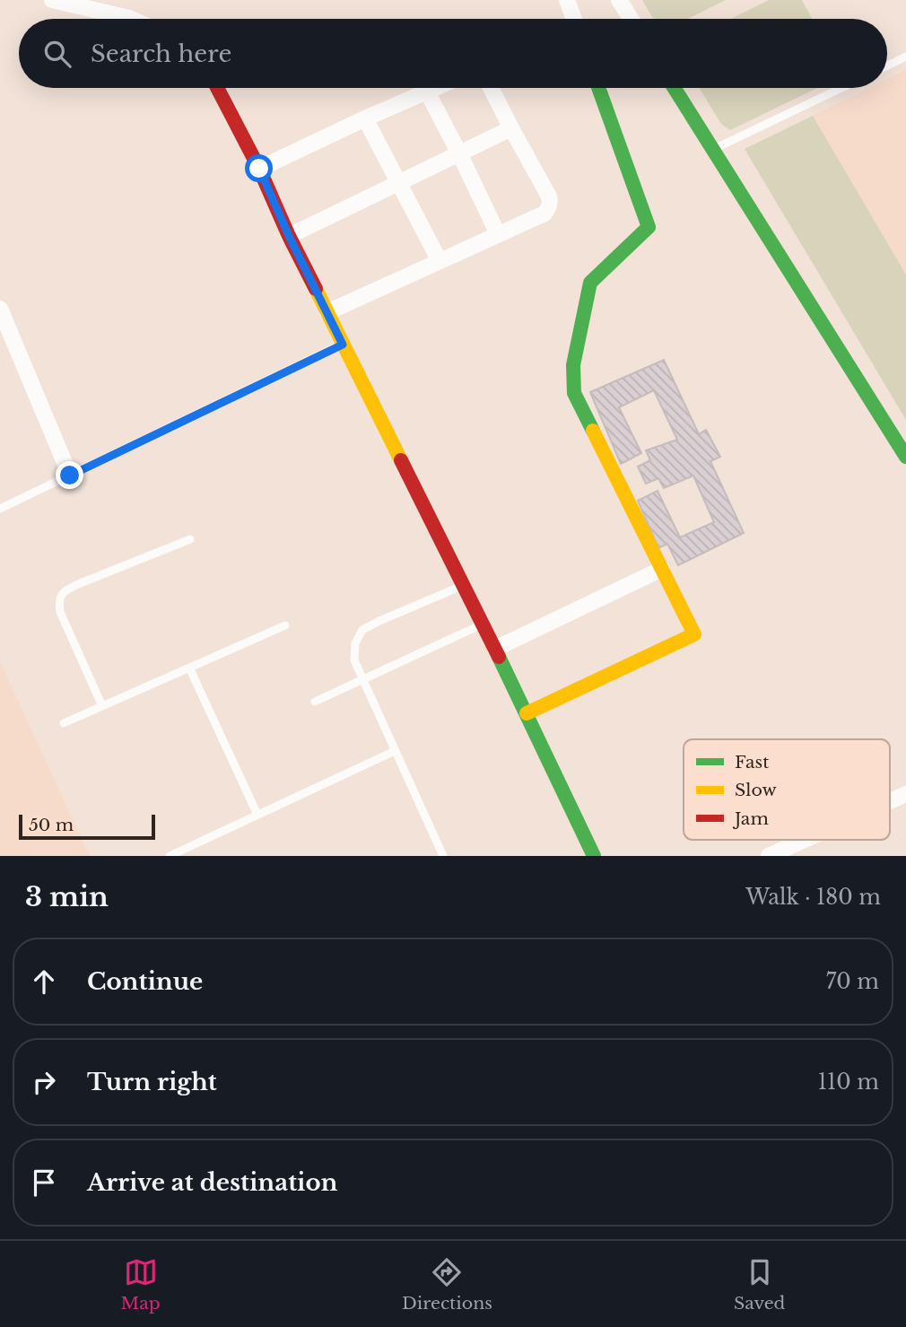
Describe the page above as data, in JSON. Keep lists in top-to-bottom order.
{
  "legend": ["Fast", "Slow", "Jam"],
  "scale_bar": "50 m",
  "page": {
    "search": "Search here",
    "scale": "50 m",
    "heading": ["3 min", "Walk · 180 m"],
    "list": [
      ["Continue", "70 m"],
      ["Turn right", "110 m"],
      "Arrive at destination"
    ],
    "nav": ["Map", "Directions", "Saved"]
  }
}
